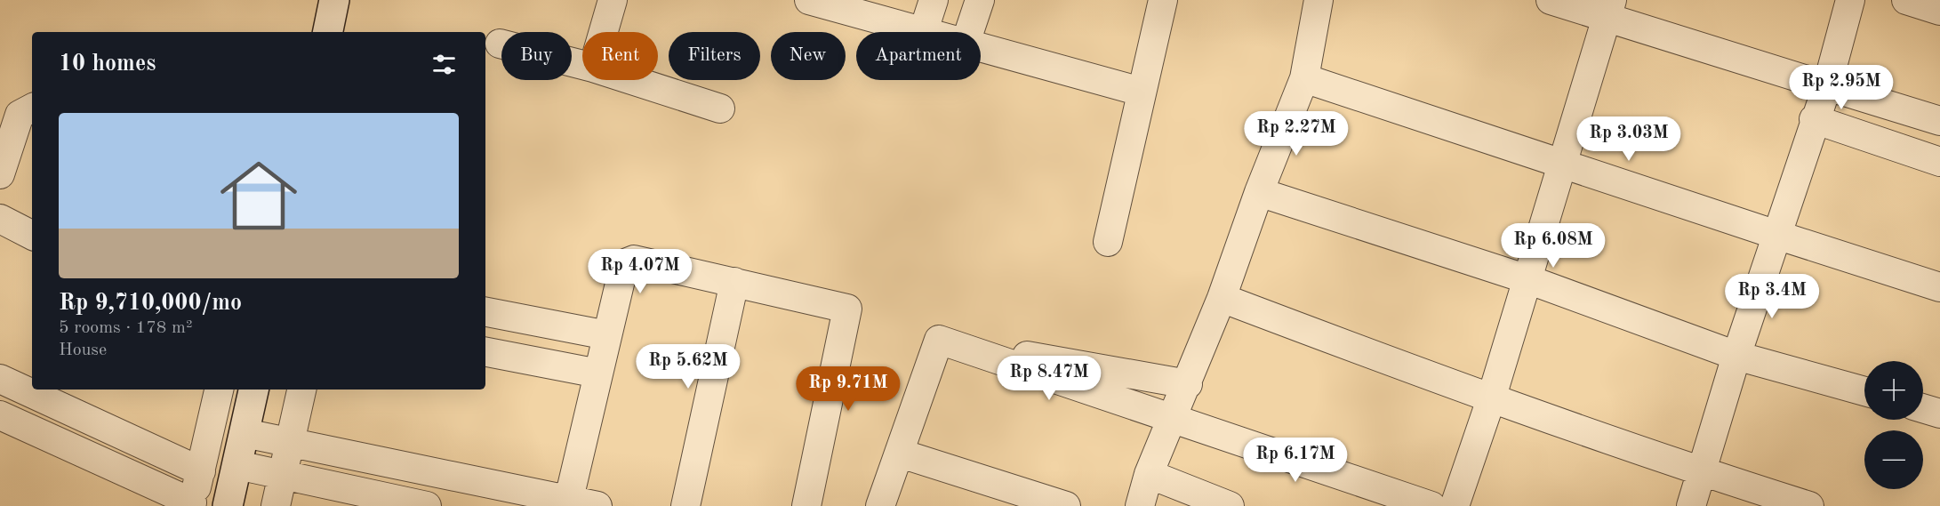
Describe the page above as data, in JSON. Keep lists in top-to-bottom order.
{
  "page": {
    "chip": [
      "Buy",
      "Rent",
      "Filters",
      "New",
      "Apartment"
    ],
    "heading": "10 homes",
    "price": [
      "Rp 2.95M",
      "Rp 2.27M",
      "Rp 3.03M",
      "Rp 6.08M",
      "Rp 4.07M",
      "Rp 3.4M",
      "Rp 5.62M",
      "Rp 8.47M",
      "Rp 9.71M",
      "Rp 6.17M"
    ],
    "list": [
      {
        "name": "Rp 9,710,000/mo",
        "note": "5 rooms · 178 m² · House"
      }
    ],
    "map_buttons": ["+", "−"]
  }
}
